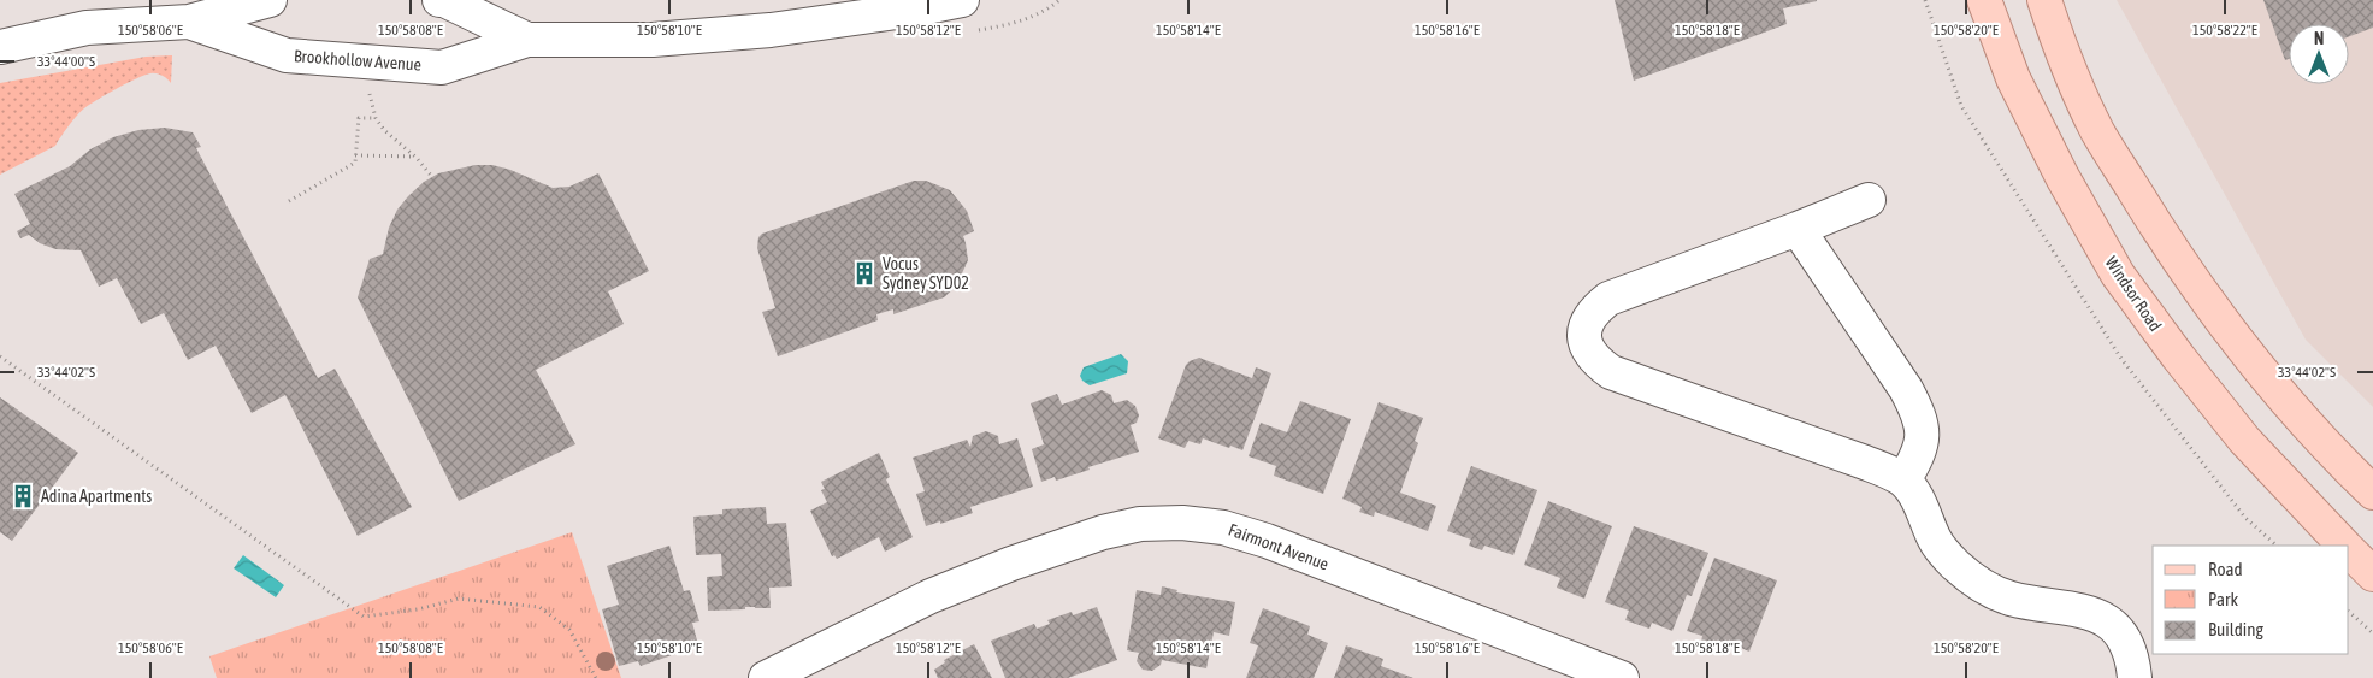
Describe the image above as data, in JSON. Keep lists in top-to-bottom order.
{
  "streets": {
    "main road": ["Windsor Road"],
    "street": ["Brookhollow Avenue", "Fairmont Avenue"]
  },
  "places": {
    "building": ["Vocus Sydney SYD02", "Adina Apartments"]
  },
  "legend": ["Road", "Park", "Building"],
  "north": "top",
  "coordinates": [
    "150°58'06\"E",
    "150°58'08\"E",
    "150°58'10\"E",
    "150°58'12\"E",
    "150°58'14\"E",
    "150°58'16\"E",
    "150°58'18\"E",
    "150°58'20\"E",
    "150°58'22\"E",
    "33°44'00\"S",
    "33°44'02\"S"
  ]
}
